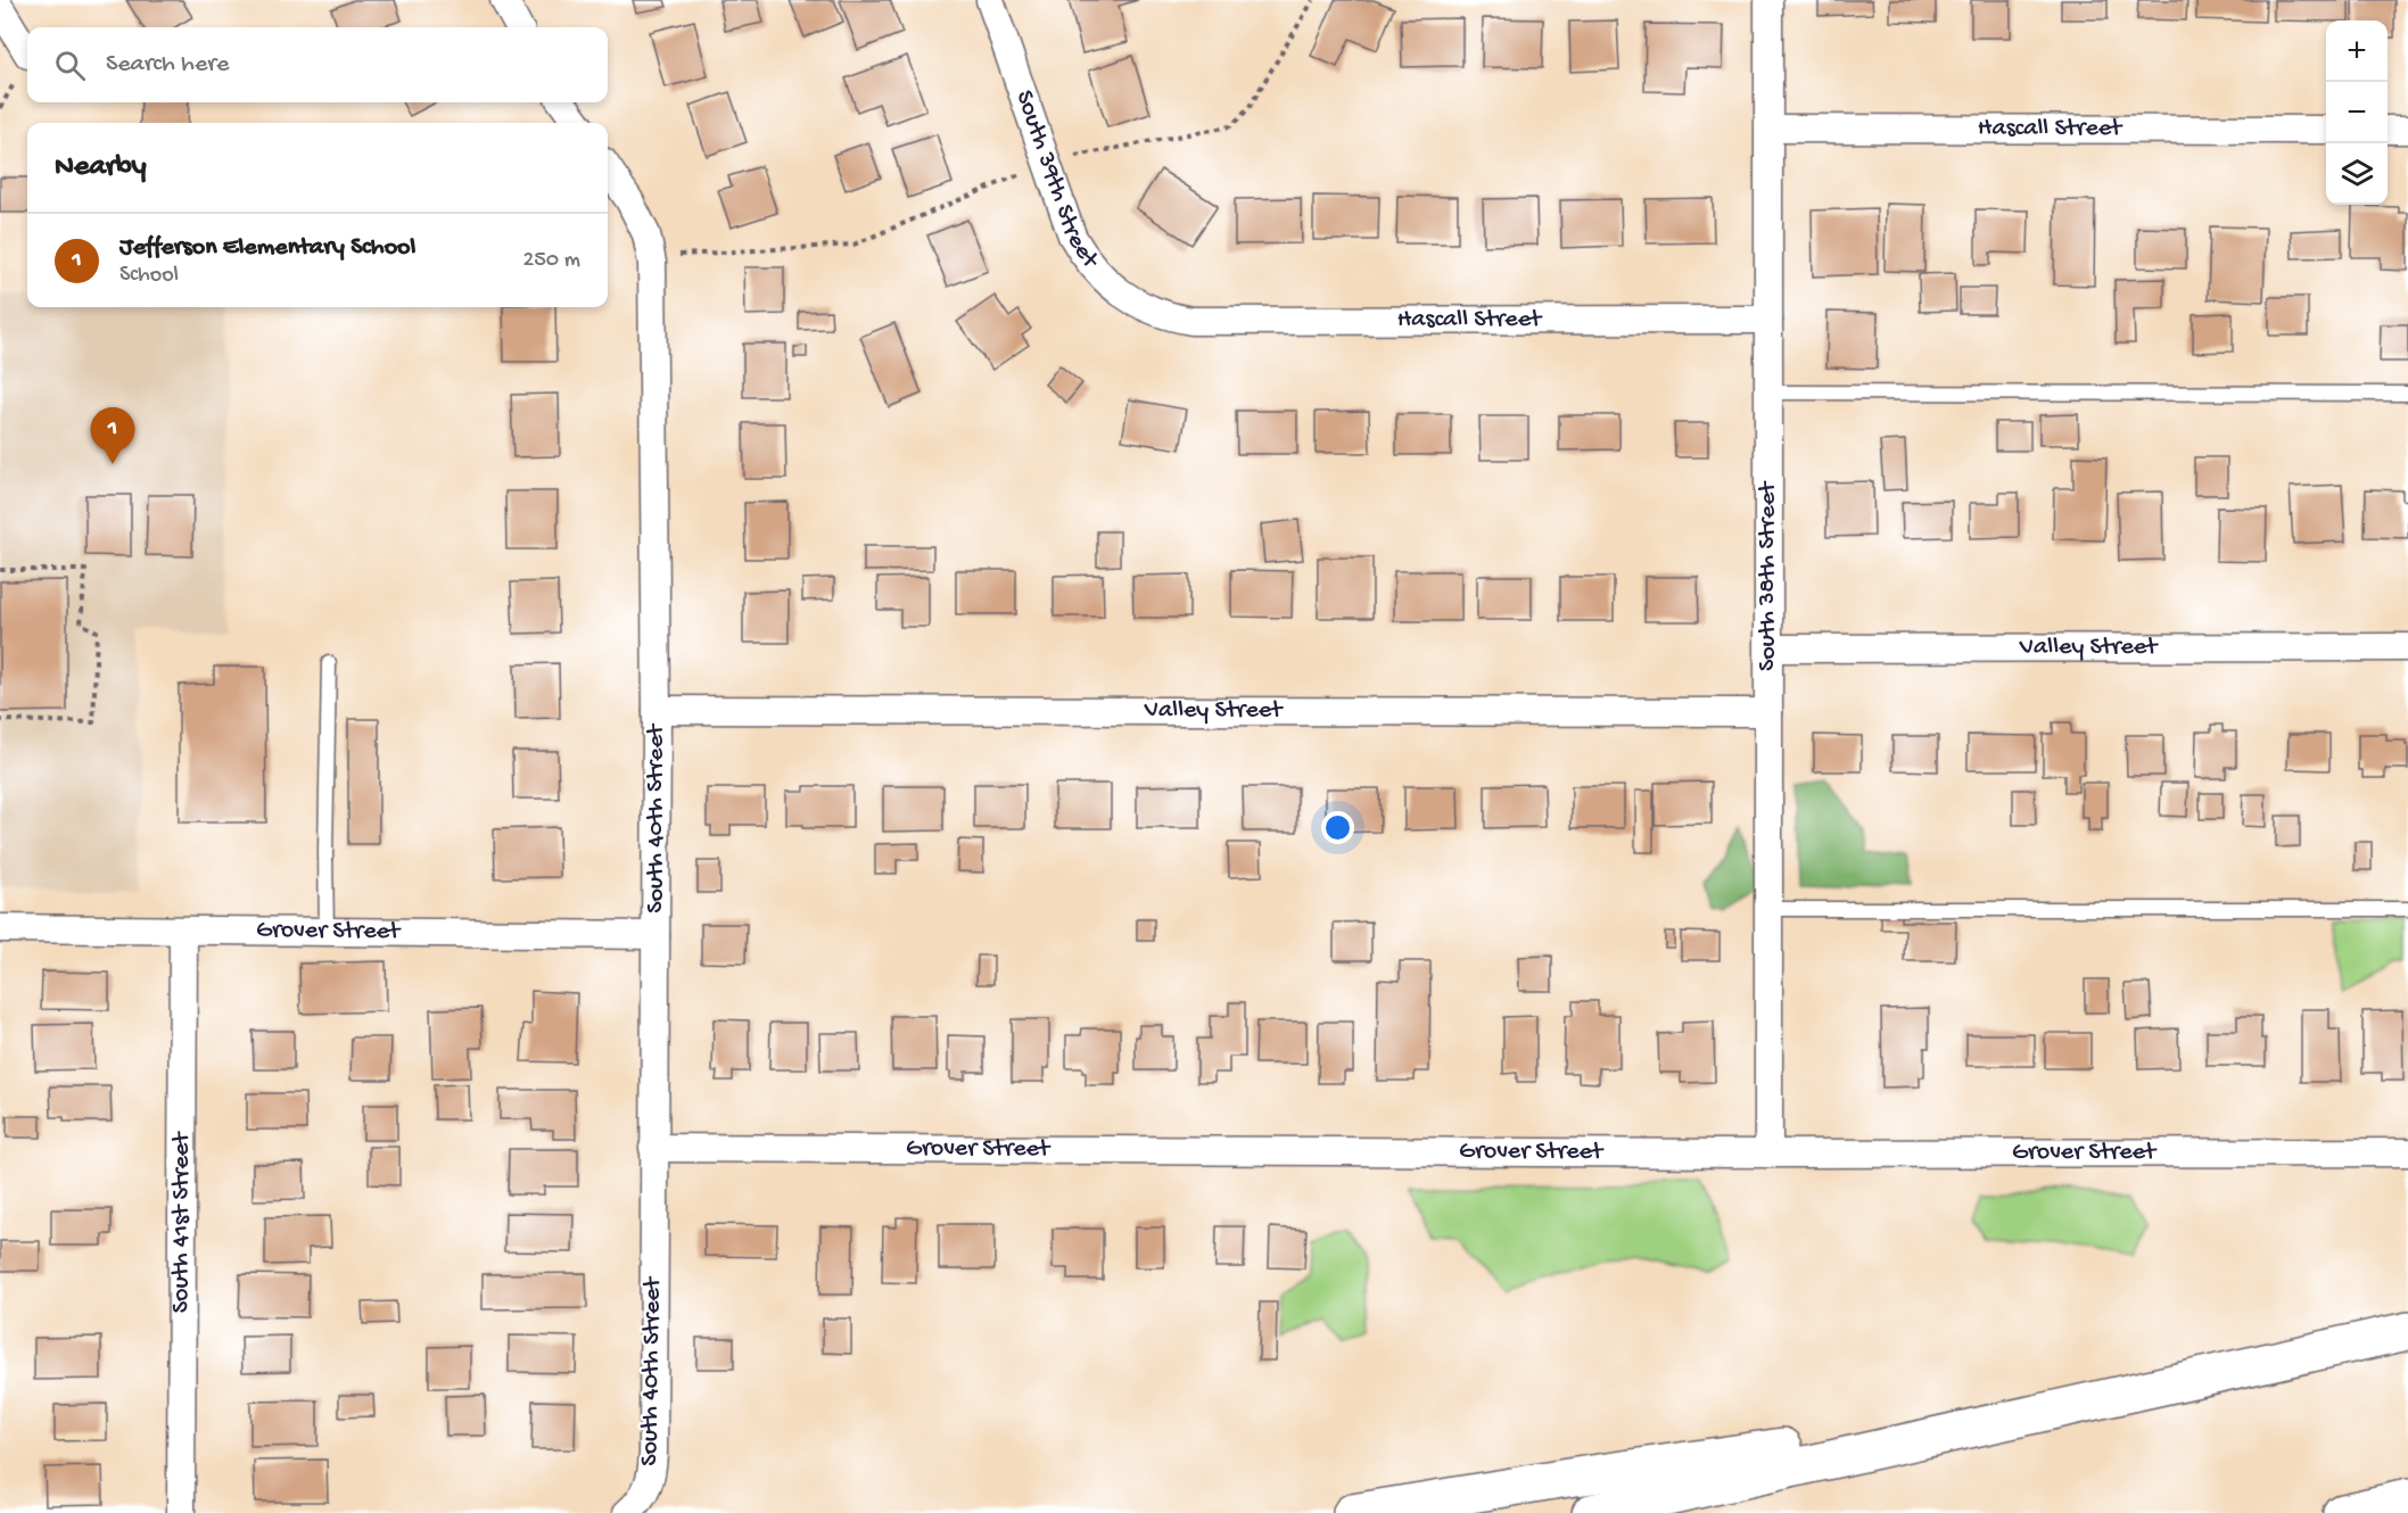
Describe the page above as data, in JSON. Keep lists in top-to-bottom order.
{
  "streets": {
    "street": [
      "Hascall Street",
      "South 39th Street",
      "South 38th Street",
      "Valley Street",
      "South 40th Street",
      "Grover Street",
      "South 41st Street"
    ]
  },
  "crossings": [
    ["Hascall Street", "South 39th Street"],
    ["Hascall Street", "South 38th Street"],
    ["South 38th Street", "Valley Street"],
    ["South 38th Street", "Grover Street"],
    ["Valley Street", "South 40th Street"],
    ["South 40th Street", "Grover Street"],
    ["Grover Street", "South 41st Street"]
  ],
  "page": {
    "map_buttons": ["+", "−"],
    "search": "Search here",
    "heading": "Nearby",
    "list": [
      {
        "mark": "1",
        "name": "Jefferson Elementary School",
        "note": "School",
        "value": "250 m"
      }
    ],
    "pins": "1"
  }
}
